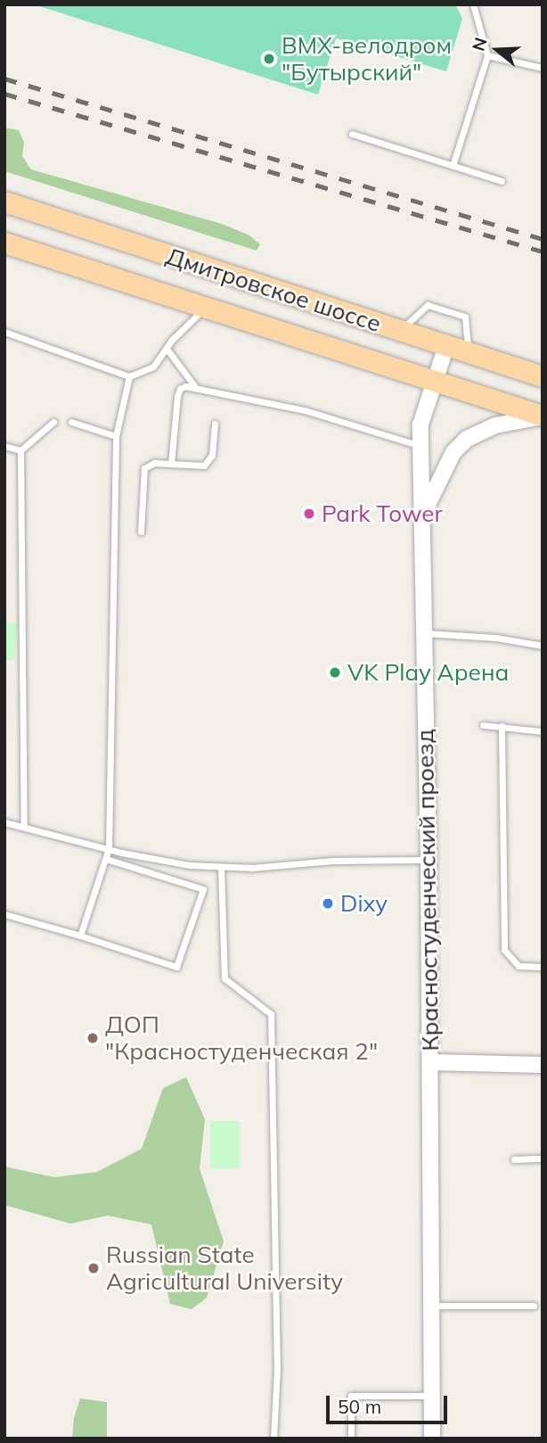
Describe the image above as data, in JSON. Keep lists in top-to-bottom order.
{
  "streets": {
    "main road": ["Дмитровское шоссе"],
    "street": ["Красностуденческий проезд"]
  },
  "crossings": [
    ["Дмитровское шоссе", "Красностуденческий проезд"]
  ],
  "places": [
    "BMX-велодром \"Бутырский\"",
    "Park Tower",
    "VK Play Арена",
    "Dixy",
    "ДОП \"Красностуденческая 2\"",
    "Russian State Agricultural University"
  ],
  "scale_bar": "50 m",
  "north": "left"
}
